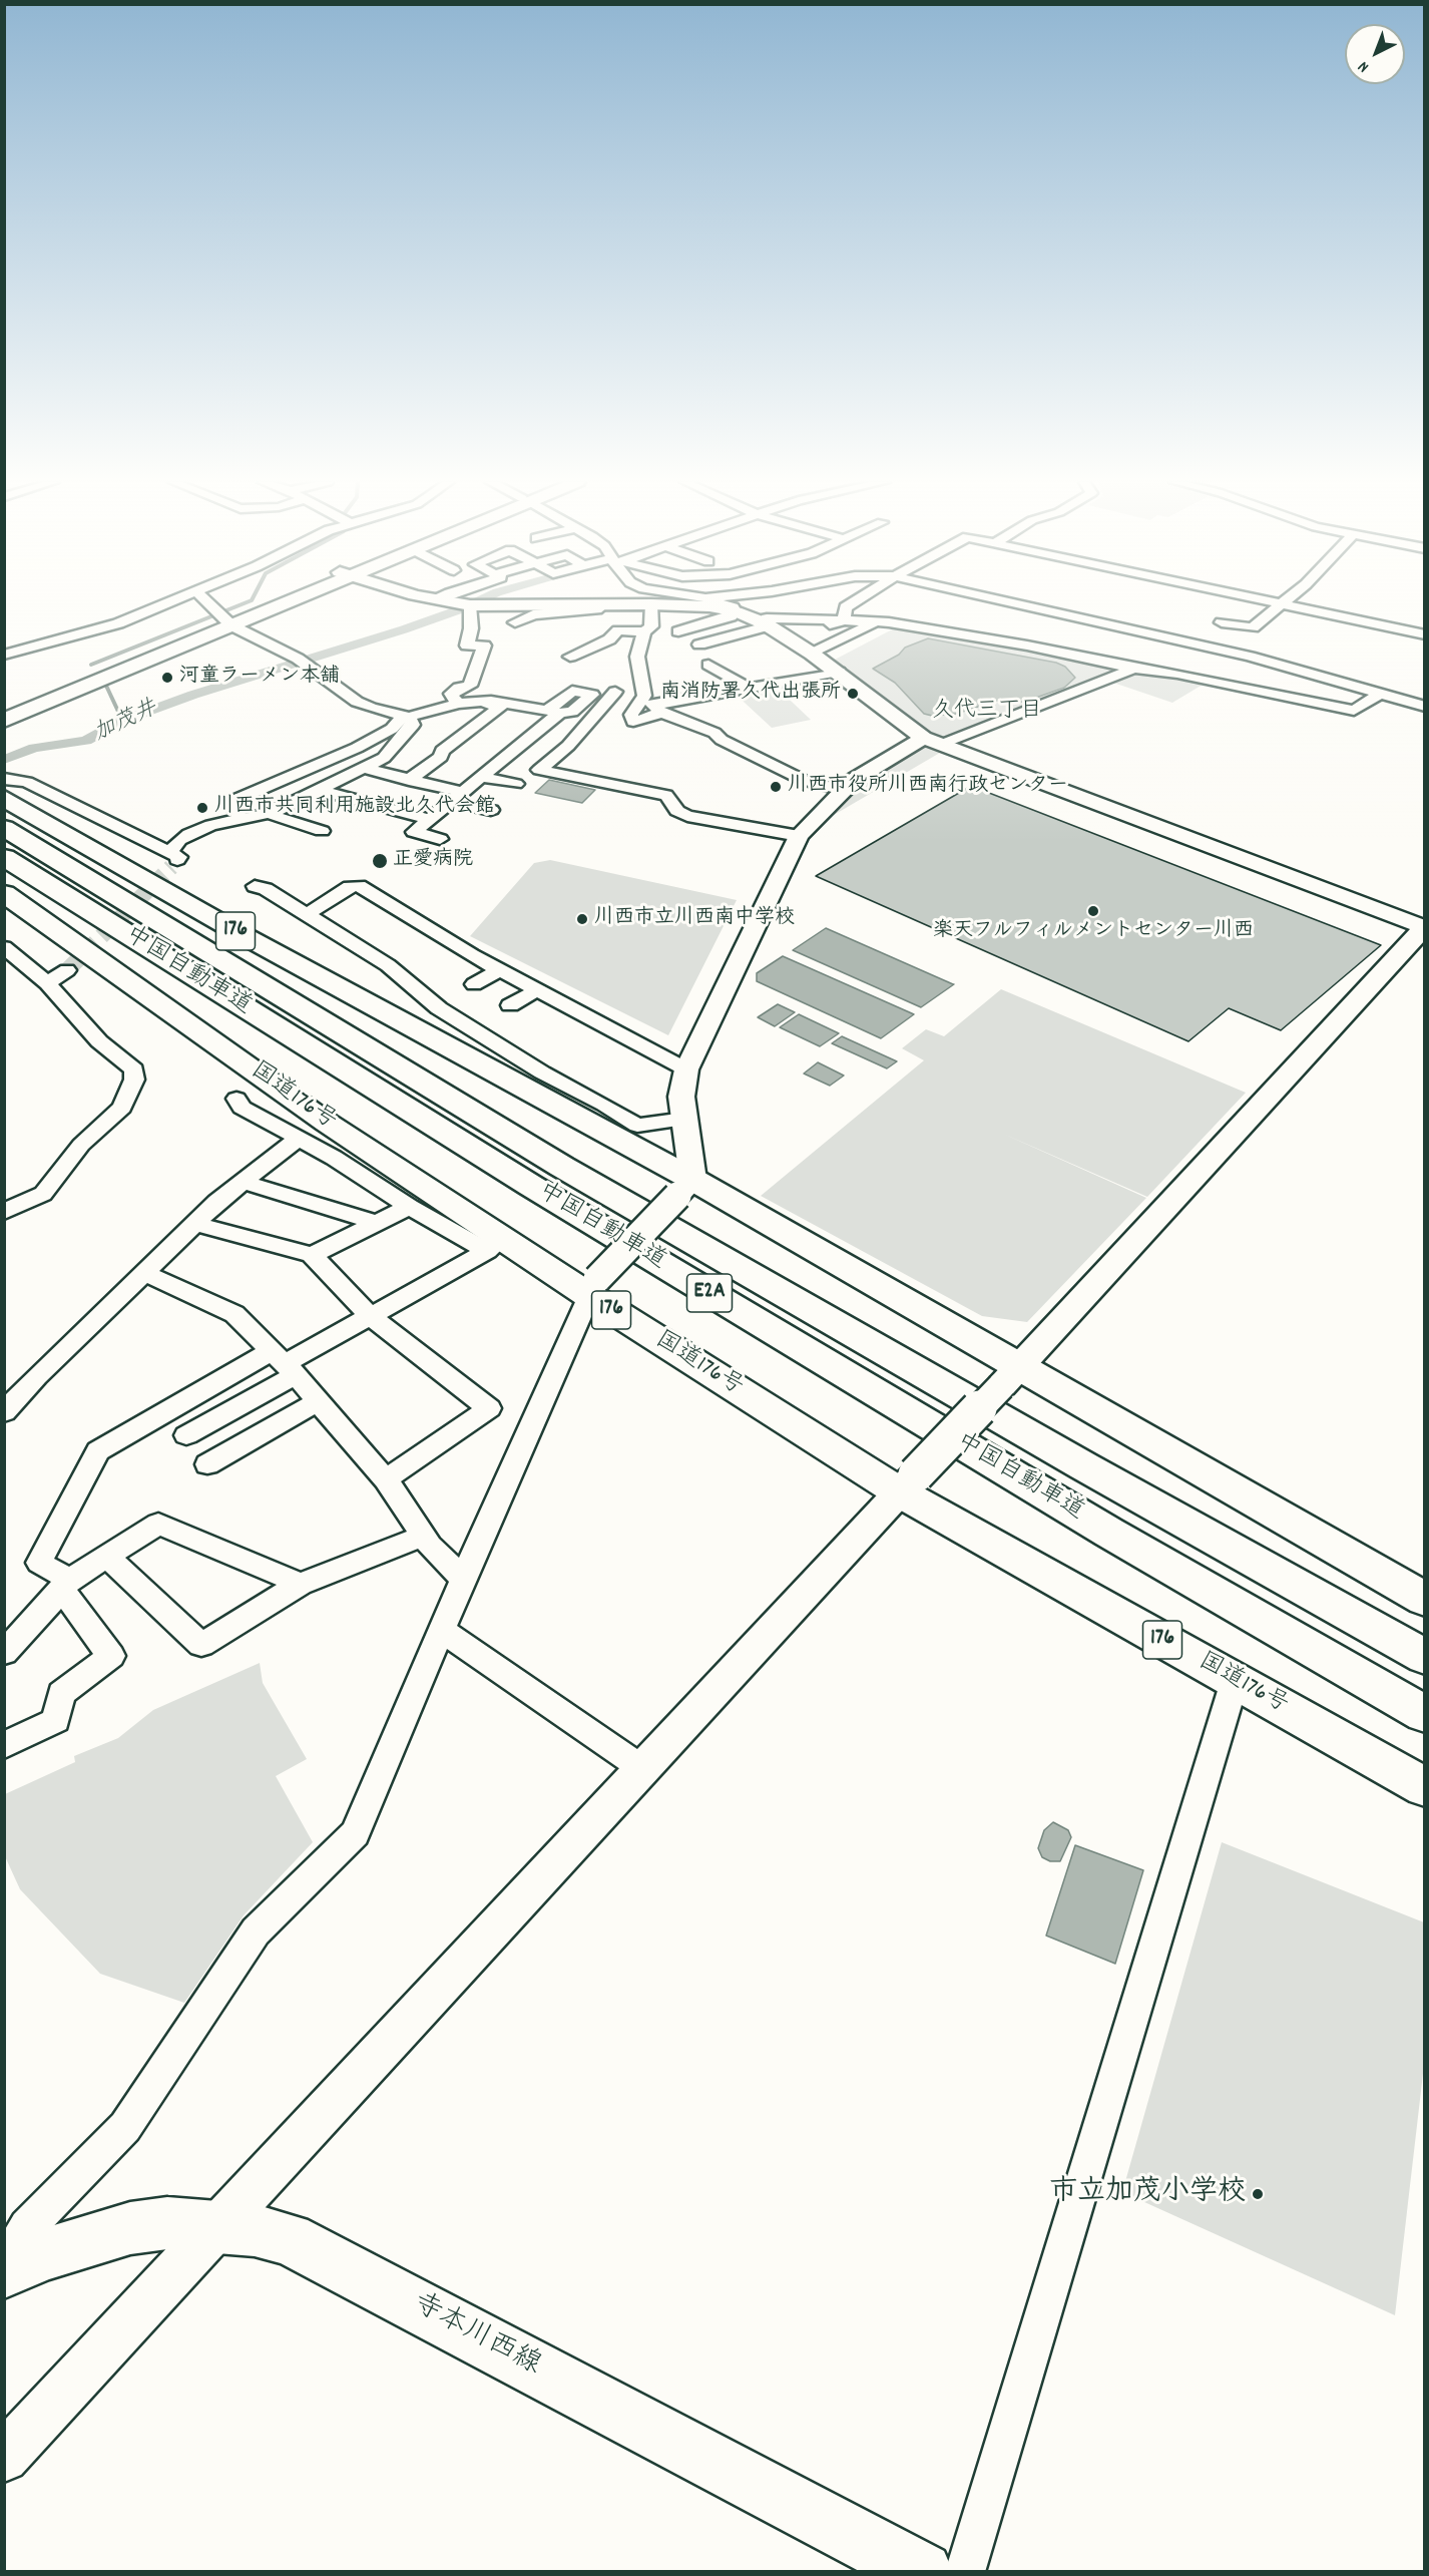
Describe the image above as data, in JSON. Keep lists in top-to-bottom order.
{
  "streets": {
    "main road": [
      "176",
      "中国自動車道",
      "国道176号",
      "E2A",
      "寺本川西線"
    ]
  },
  "crossings": [
    ["176", "中国自動車道"]
  ],
  "districts": ["久代三丁目"],
  "water": ["加茂井"],
  "places": [
    "河童ラーメン本舗",
    "南消防署久代出張所",
    "川西市役所川西南行政センター",
    "川西市共同利用施設北久代会館",
    "正愛病院",
    "楽天フルフィルメントセンター川西",
    "川西市立川西南中学校",
    "市立加茂小学校"
  ],
  "north": "bottom left"
}
